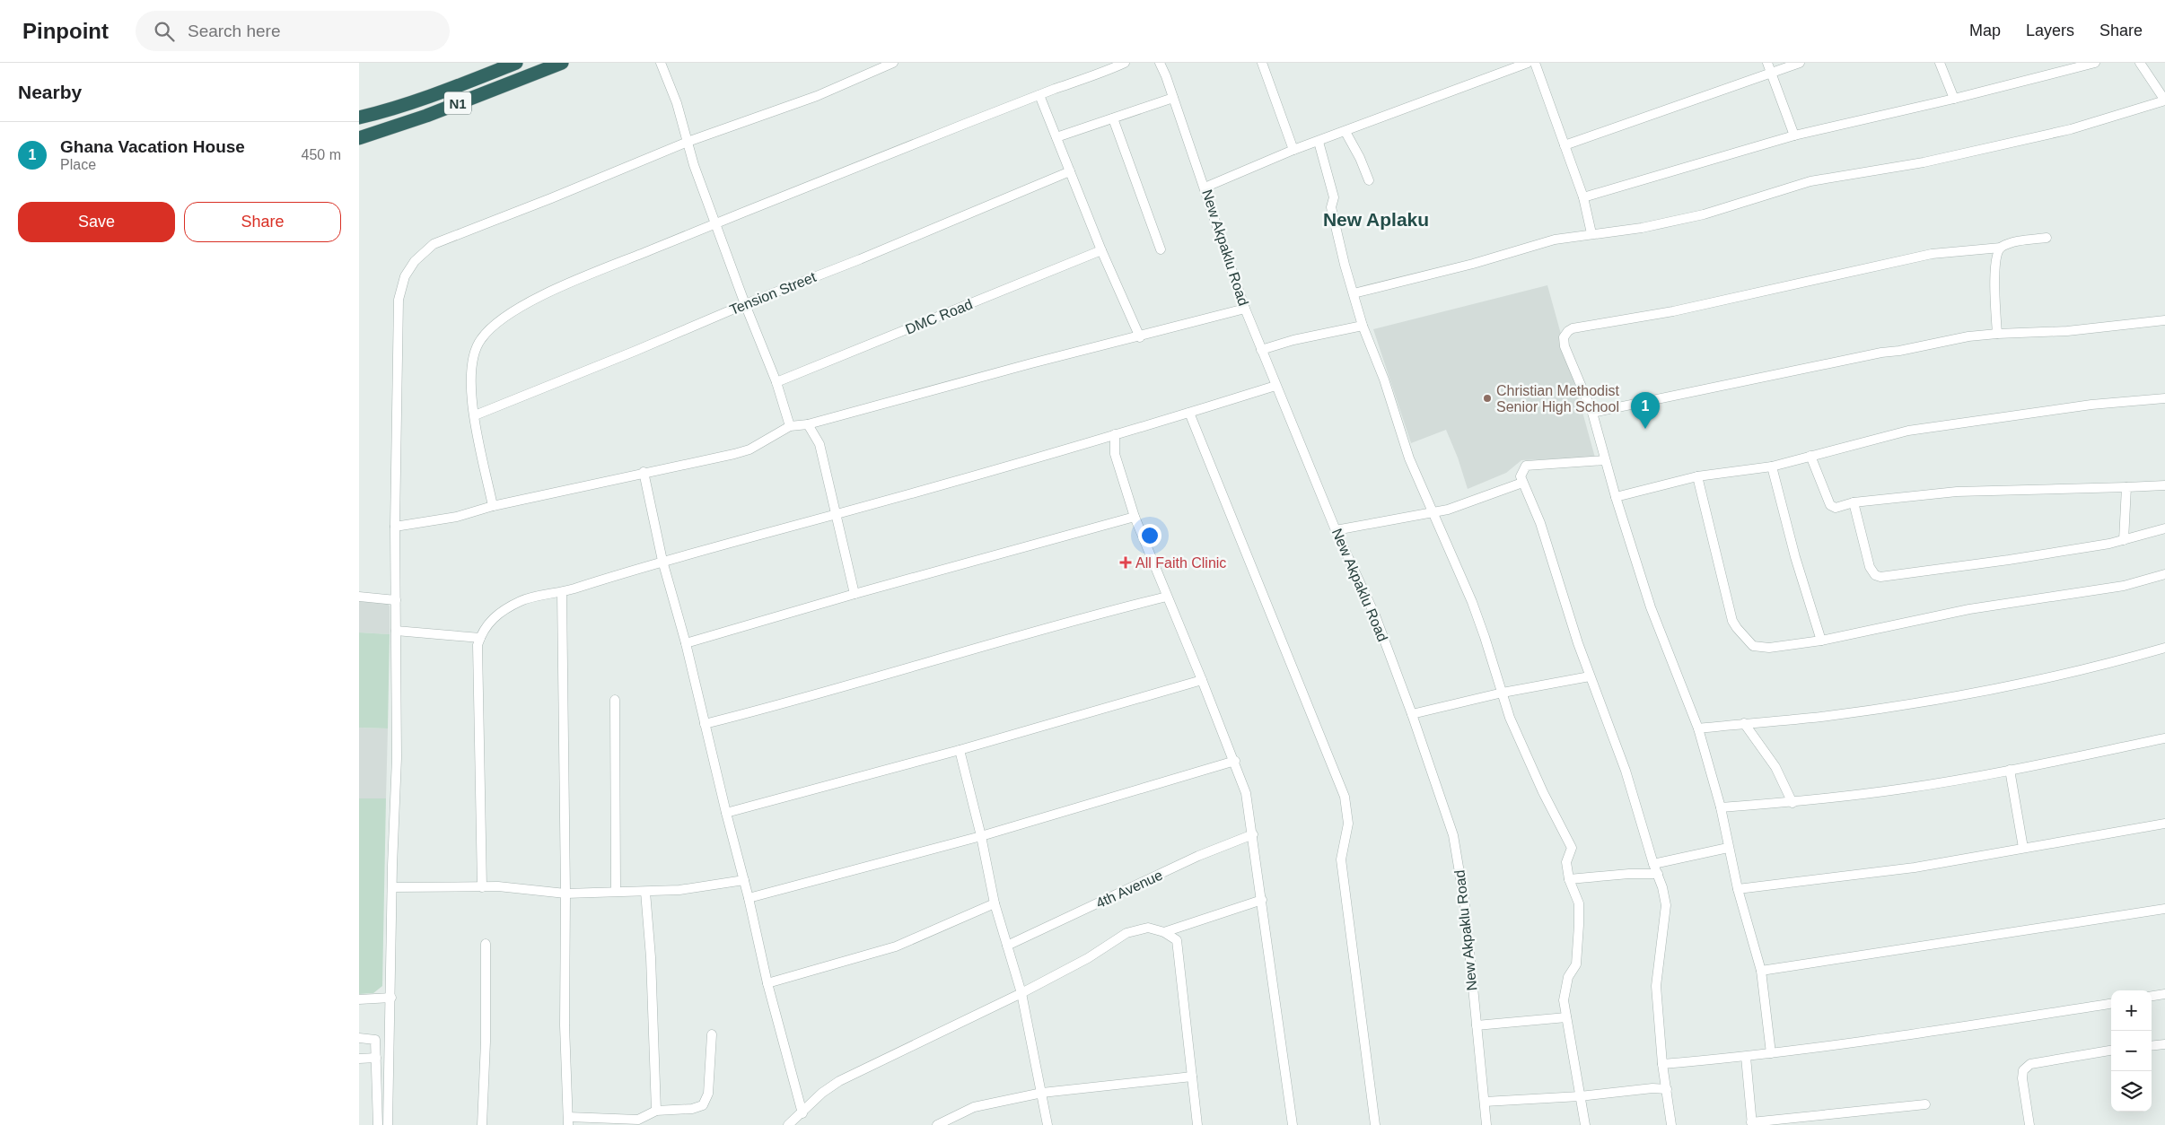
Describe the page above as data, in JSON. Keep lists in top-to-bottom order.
{
  "streets": {
    "highway": ["N1"],
    "street": [
      "New Akpaklu Road",
      "Tension Street",
      "DMC Road",
      "4th Avenue"
    ]
  },
  "districts": ["New Aplaku"],
  "places": {
    "other": ["Christian Methodist Senior High School"],
    "health": ["All Faith Clinic"]
  },
  "page": {
    "header": "Pinpoint",
    "search": "Search here",
    "nav": ["Map", "Layers", "Share"],
    "heading": "Nearby",
    "list": [
      {
        "mark": "1",
        "name": "Ghana Vacation House",
        "note": "Place",
        "value": "450 m"
      }
    ],
    "buttons": ["Save", "Share"],
    "pins": "1",
    "map_buttons": ["+", "−"]
  }
}
